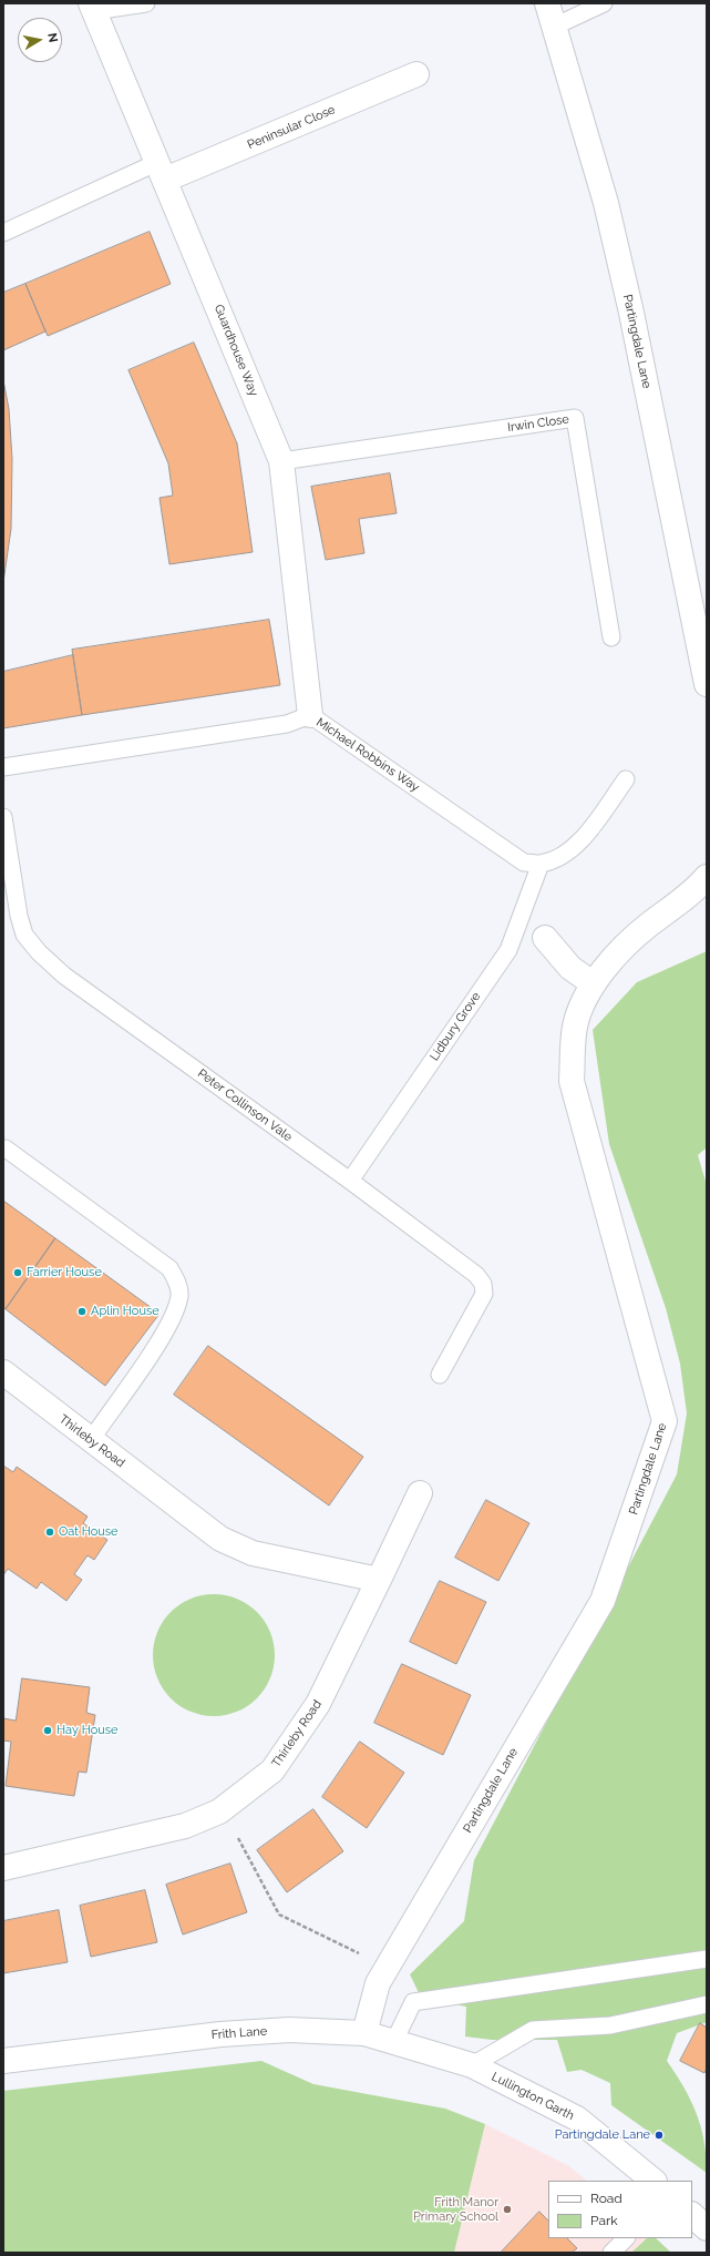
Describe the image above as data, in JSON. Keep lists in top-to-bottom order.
{
  "streets": {
    "street": [
      "Peninsular Close",
      "Partingdale Lane",
      "Guardhouse Way",
      "Thirleby Road",
      "Frith Lane",
      "Lullington Garth"
    ],
    "lane": [
      "Irwin Close",
      "Michael Robbins Way",
      "Lidbury Grove",
      "Peter Collinson Vale"
    ]
  },
  "crossings": [
    ["Peninsular Close", "Guardhouse Way"],
    ["Partingdale Lane", "Frith Lane"],
    ["Guardhouse Way", "Irwin Close"],
    ["Guardhouse Way", "Michael Robbins Way"],
    ["Michael Robbins Way", "Lidbury Grove"],
    ["Lidbury Grove", "Peter Collinson Vale"],
    ["Frith Lane", "Lullington Garth"]
  ],
  "places": [
    "Farrier House",
    "Aplin House",
    "Oat House",
    "Hay House",
    "Partingdale Lane",
    "Frith Manor Primary School"
  ],
  "legend": ["Road", "Park"],
  "north": "right"
}
